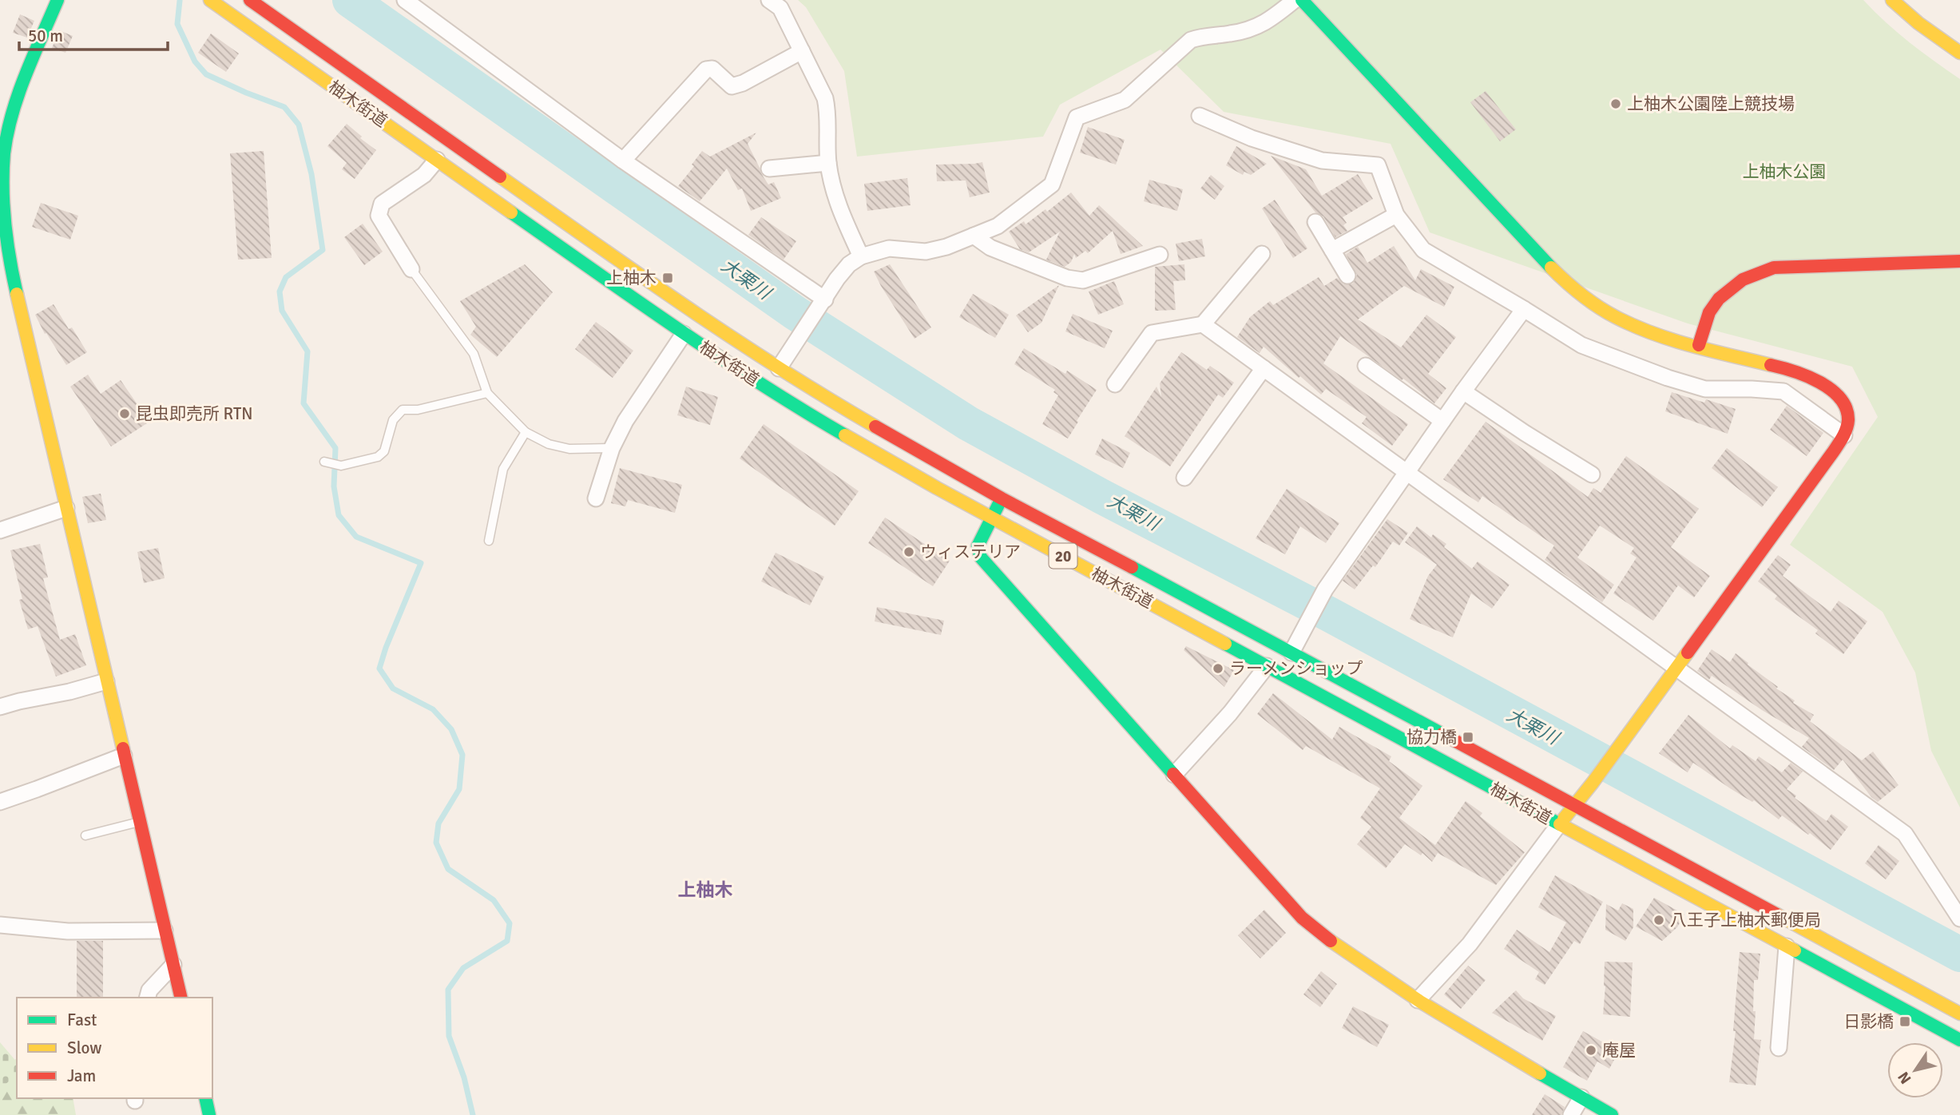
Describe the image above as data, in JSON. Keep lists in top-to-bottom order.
{
  "streets": {
    "main road": ["柚木街道", "20"]
  },
  "districts": ["上柚木"],
  "water": ["大栗川"],
  "parks": ["上柚木公園"],
  "places": {
    "other": [
      "上柚木公園陸上競技場",
      "昆虫即売所 RTN",
      "ウィステリア",
      "ラーメンショップ",
      "八王子上柚木郵便局",
      "庵屋"
    ],
    "transit": ["上柚木", "協力橋", "日影橋"]
  },
  "legend": ["Fast", "Slow", "Jam"],
  "scale_bar": "50 m",
  "north": "bottom left"
}
